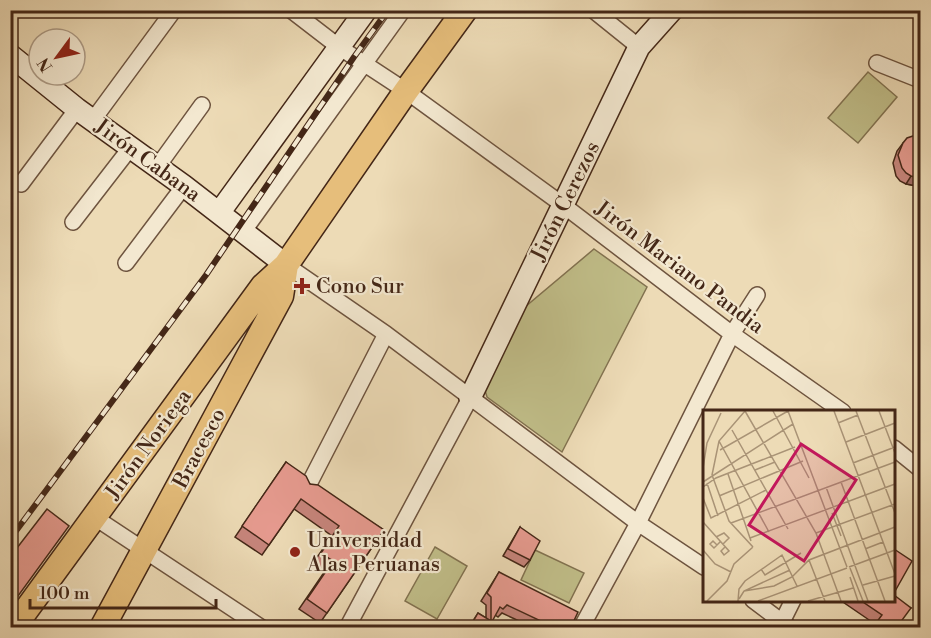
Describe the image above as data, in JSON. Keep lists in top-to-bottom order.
{
  "streets": {
    "main road": ["Jirón Noriega", "Bracesco"],
    "street": ["Jirón Cabana", "Jirón Cerezos", "Jirón Mariano Pandia"]
  },
  "crossings": [
    ["Jirón Cabana", "Jirón Noriega"],
    ["Jirón Cabana", "Bracesco"],
    ["Jirón Cerezos", "Jirón Mariano Pandia"],
    ["Jirón Noriega", "Bracesco"]
  ],
  "places": {
    "health": ["Cono Sur"],
    "other": ["Universidad Alas Peruanas"]
  },
  "scale_bar": "100 m",
  "north": "bottom left"
}
